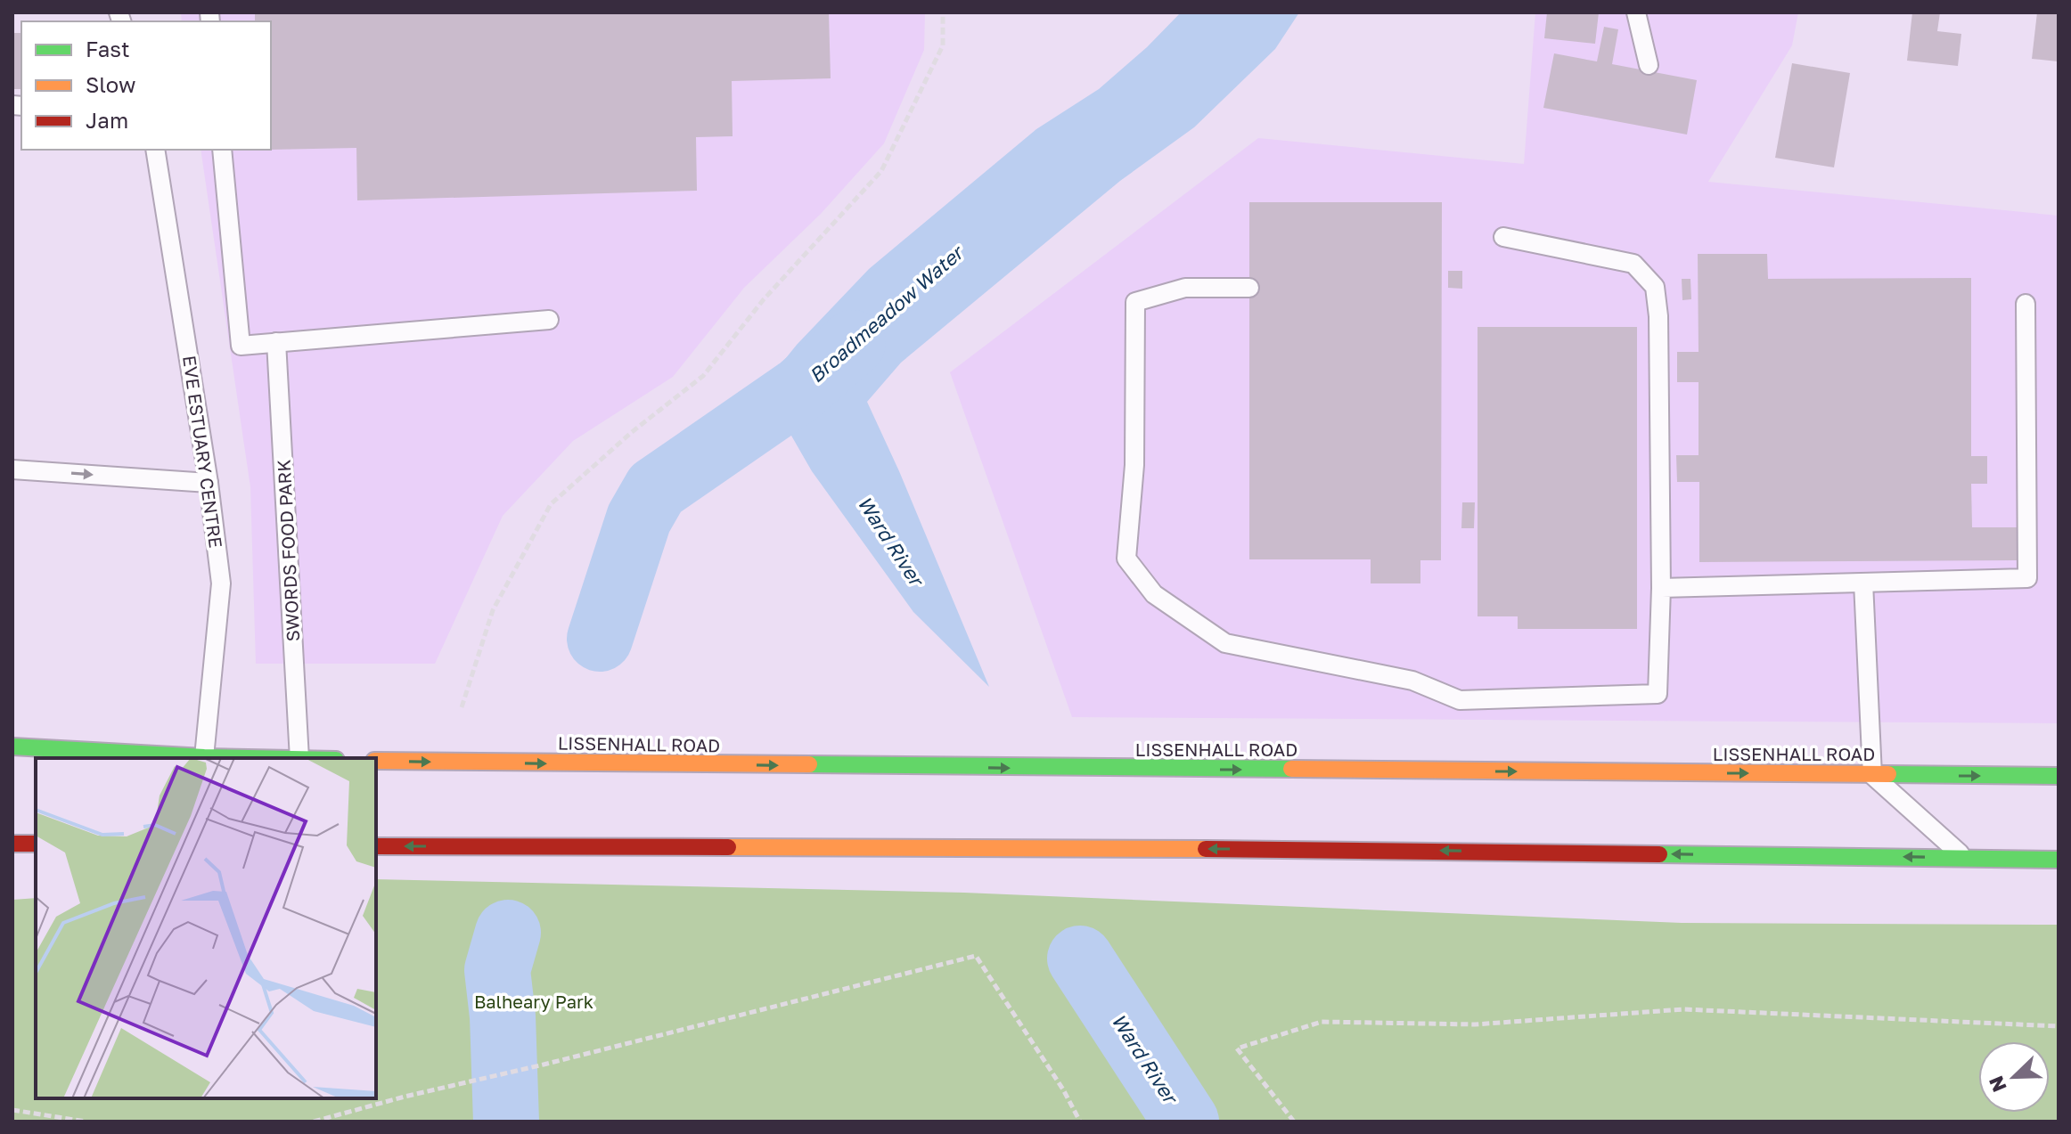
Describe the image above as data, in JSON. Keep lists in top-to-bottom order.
{
  "streets": {
    "main road": ["LISSENHALL ROAD"],
    "lane": ["EVE ESTUARY CENTRE", "SWORDS FOOD PARK"]
  },
  "water": ["Broadmeadow Water", "Ward River"],
  "parks": ["Balheary Park"],
  "legend": ["Fast", "Slow", "Jam"],
  "north": "bottom left"
}
